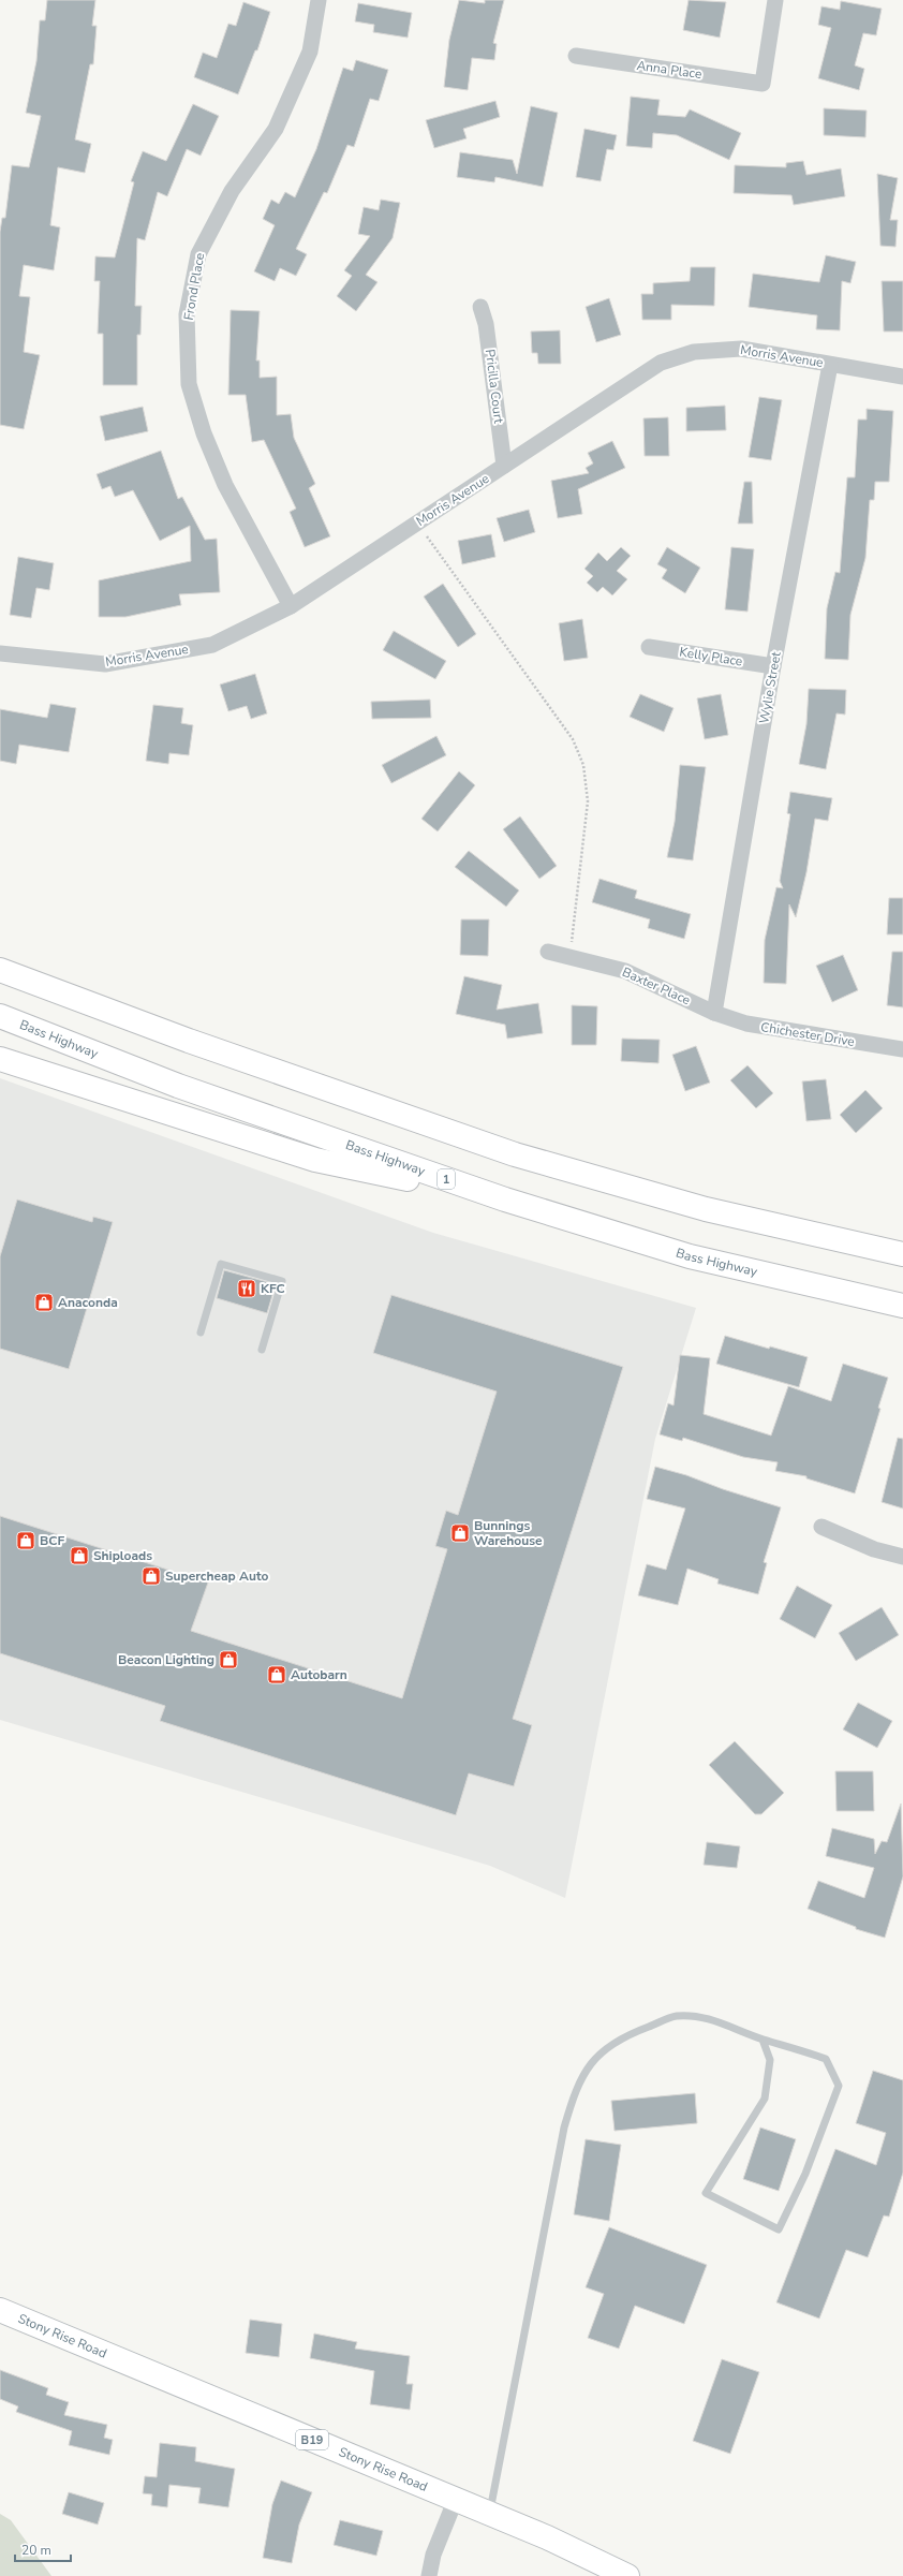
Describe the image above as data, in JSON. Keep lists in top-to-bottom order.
{
  "streets": {
    "main road": [
      "Bass Highway",
      "1",
      "Stony Rise Road",
      "B19"
    ],
    "street": [
      "Anna Place",
      "Frond Place",
      "Morris Avenue",
      "Pricilla Court",
      "Kelly Place",
      "Wylie Street",
      "Baxter Place",
      "Chichester Drive"
    ]
  },
  "crossings": [
    ["Frond Place", "Morris Avenue"],
    ["Morris Avenue", "Pricilla Court"],
    ["Morris Avenue", "Wylie Street"],
    ["Kelly Place", "Wylie Street"],
    ["Wylie Street", "Baxter Place"],
    ["Wylie Street", "Chichester Drive"],
    ["Baxter Place", "Chichester Drive"]
  ],
  "places": {
    "restaurant": ["KFC"],
    "shop": [
      "Anaconda",
      "Bunnings Warehouse",
      "BCF",
      "Shiploads",
      "Supercheap Auto",
      "Beacon Lighting",
      "Autobarn"
    ]
  },
  "scale_bar": "20 m"
}
